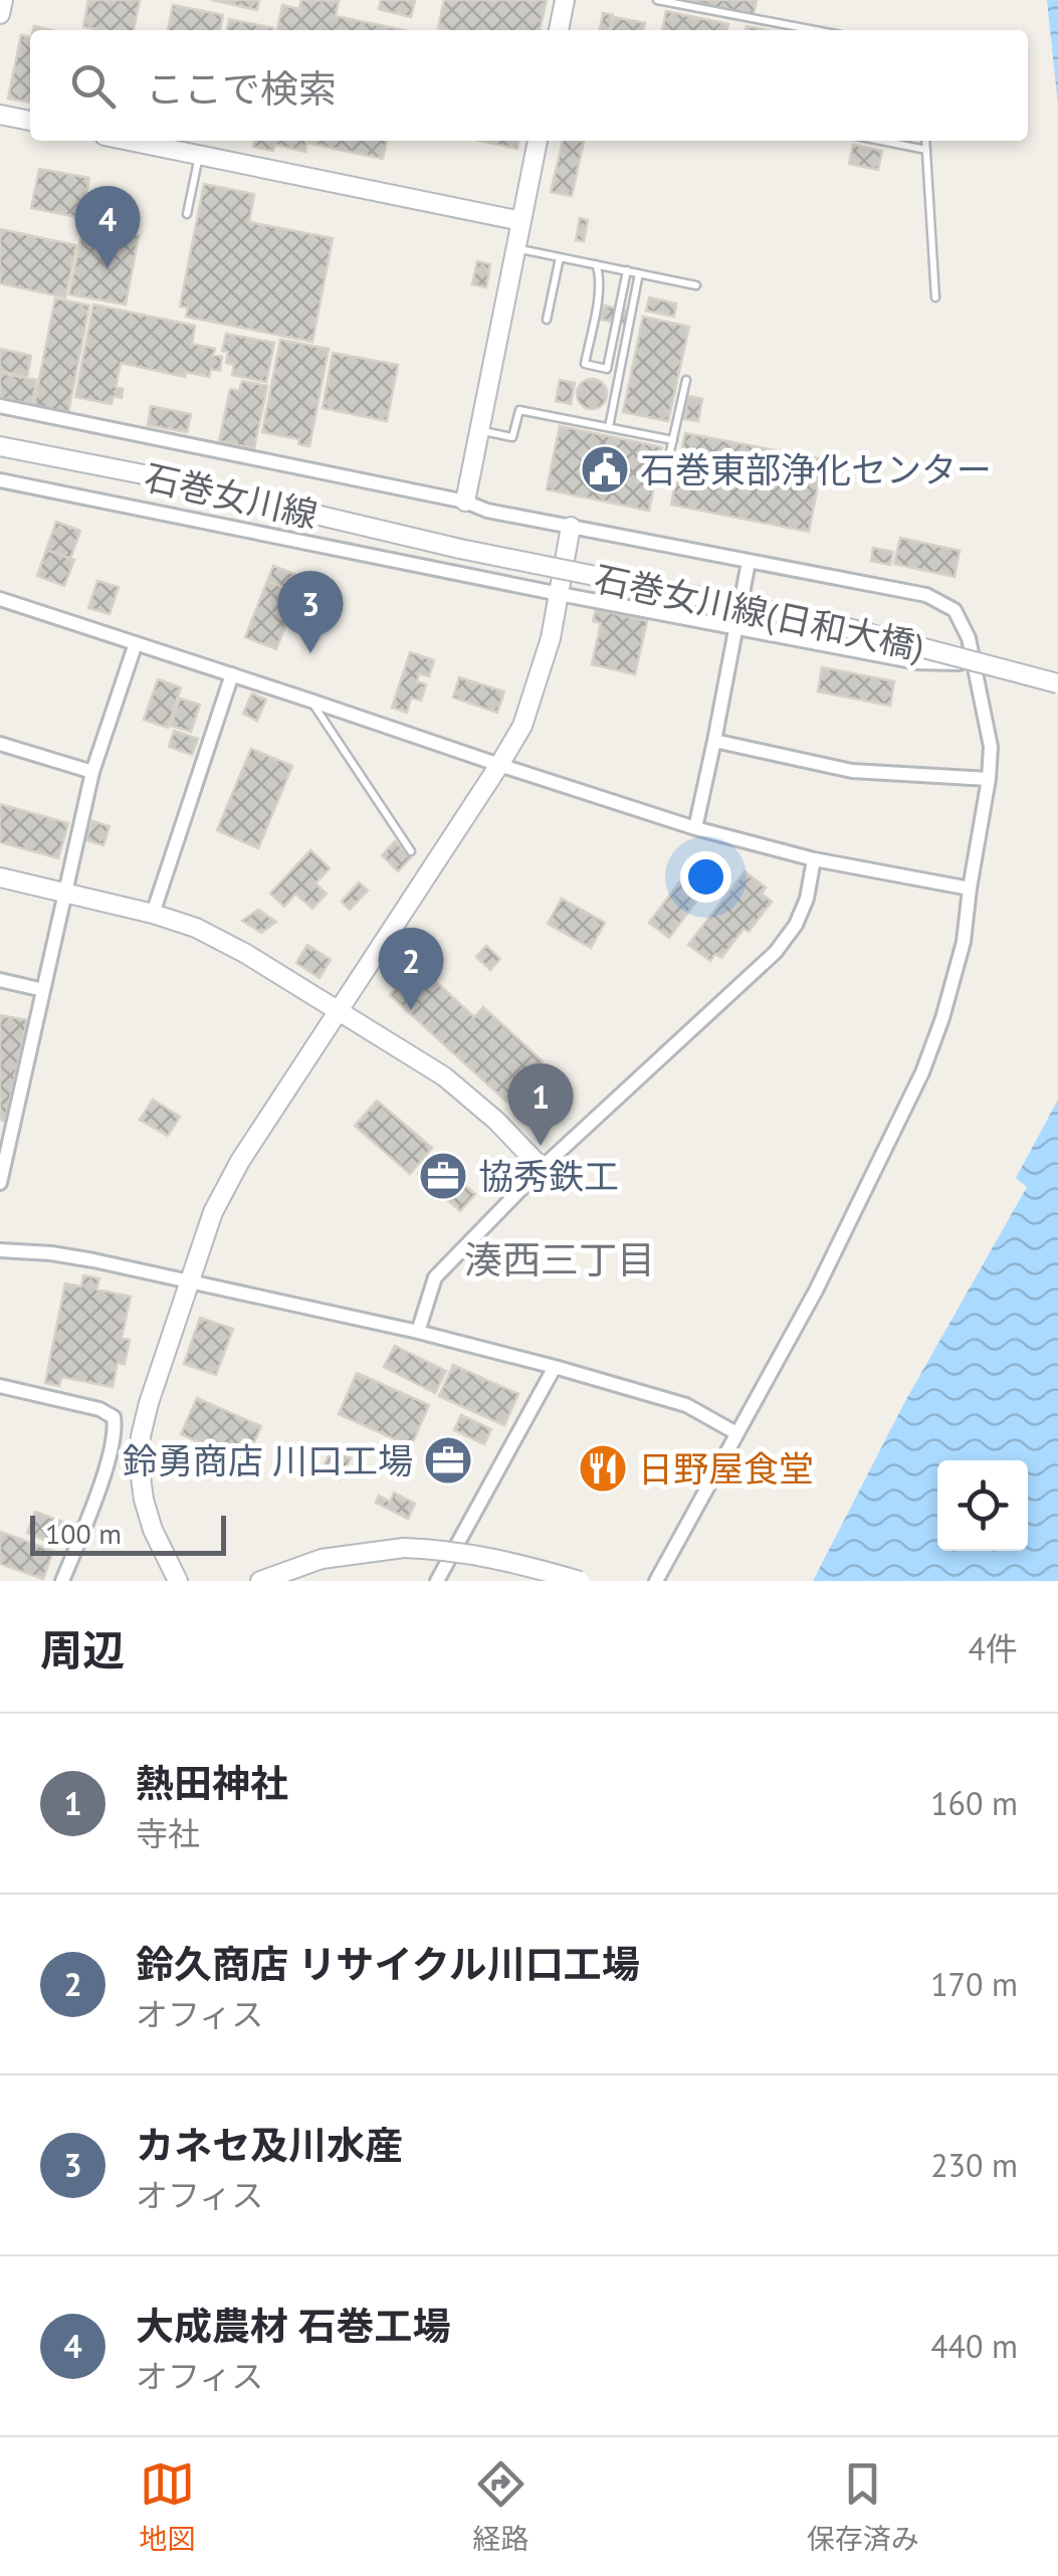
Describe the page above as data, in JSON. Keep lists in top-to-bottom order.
{
  "streets": {
    "street": ["石巻女川線", "石巻女川線(日和大橋)"]
  },
  "crossings": [
    ["石巻女川線", "石巻女川線(日和大橋)"]
  ],
  "districts": ["湊西三丁目"],
  "places": {
    "public building": ["石巻東部浄化センター"],
    "office": ["協秀鉄工", "鈴勇商店 川口工場"],
    "restaurant": ["日野屋食堂"]
  },
  "scale_bar": "100 m",
  "page": {
    "search": "ここで検索",
    "pins": [
      "4",
      "3",
      "2",
      "1"
    ],
    "scale": "100 m",
    "heading": ["周辺", "4件"],
    "list": [
      {
        "mark": "1",
        "name": "熱田神社",
        "note": "寺社",
        "value": "160 m"
      },
      {
        "mark": "2",
        "name": "鈴久商店 リサイクル川口工場",
        "note": "オフィス",
        "value": "170 m"
      },
      {
        "mark": "3",
        "name": "カネセ及川水産",
        "note": "オフィス",
        "value": "230 m"
      },
      {
        "mark": "4",
        "name": "大成農材 石巻工場",
        "note": "オフィス",
        "value": "440 m"
      }
    ],
    "nav": ["地図", "経路", "保存済み"]
  }
}
